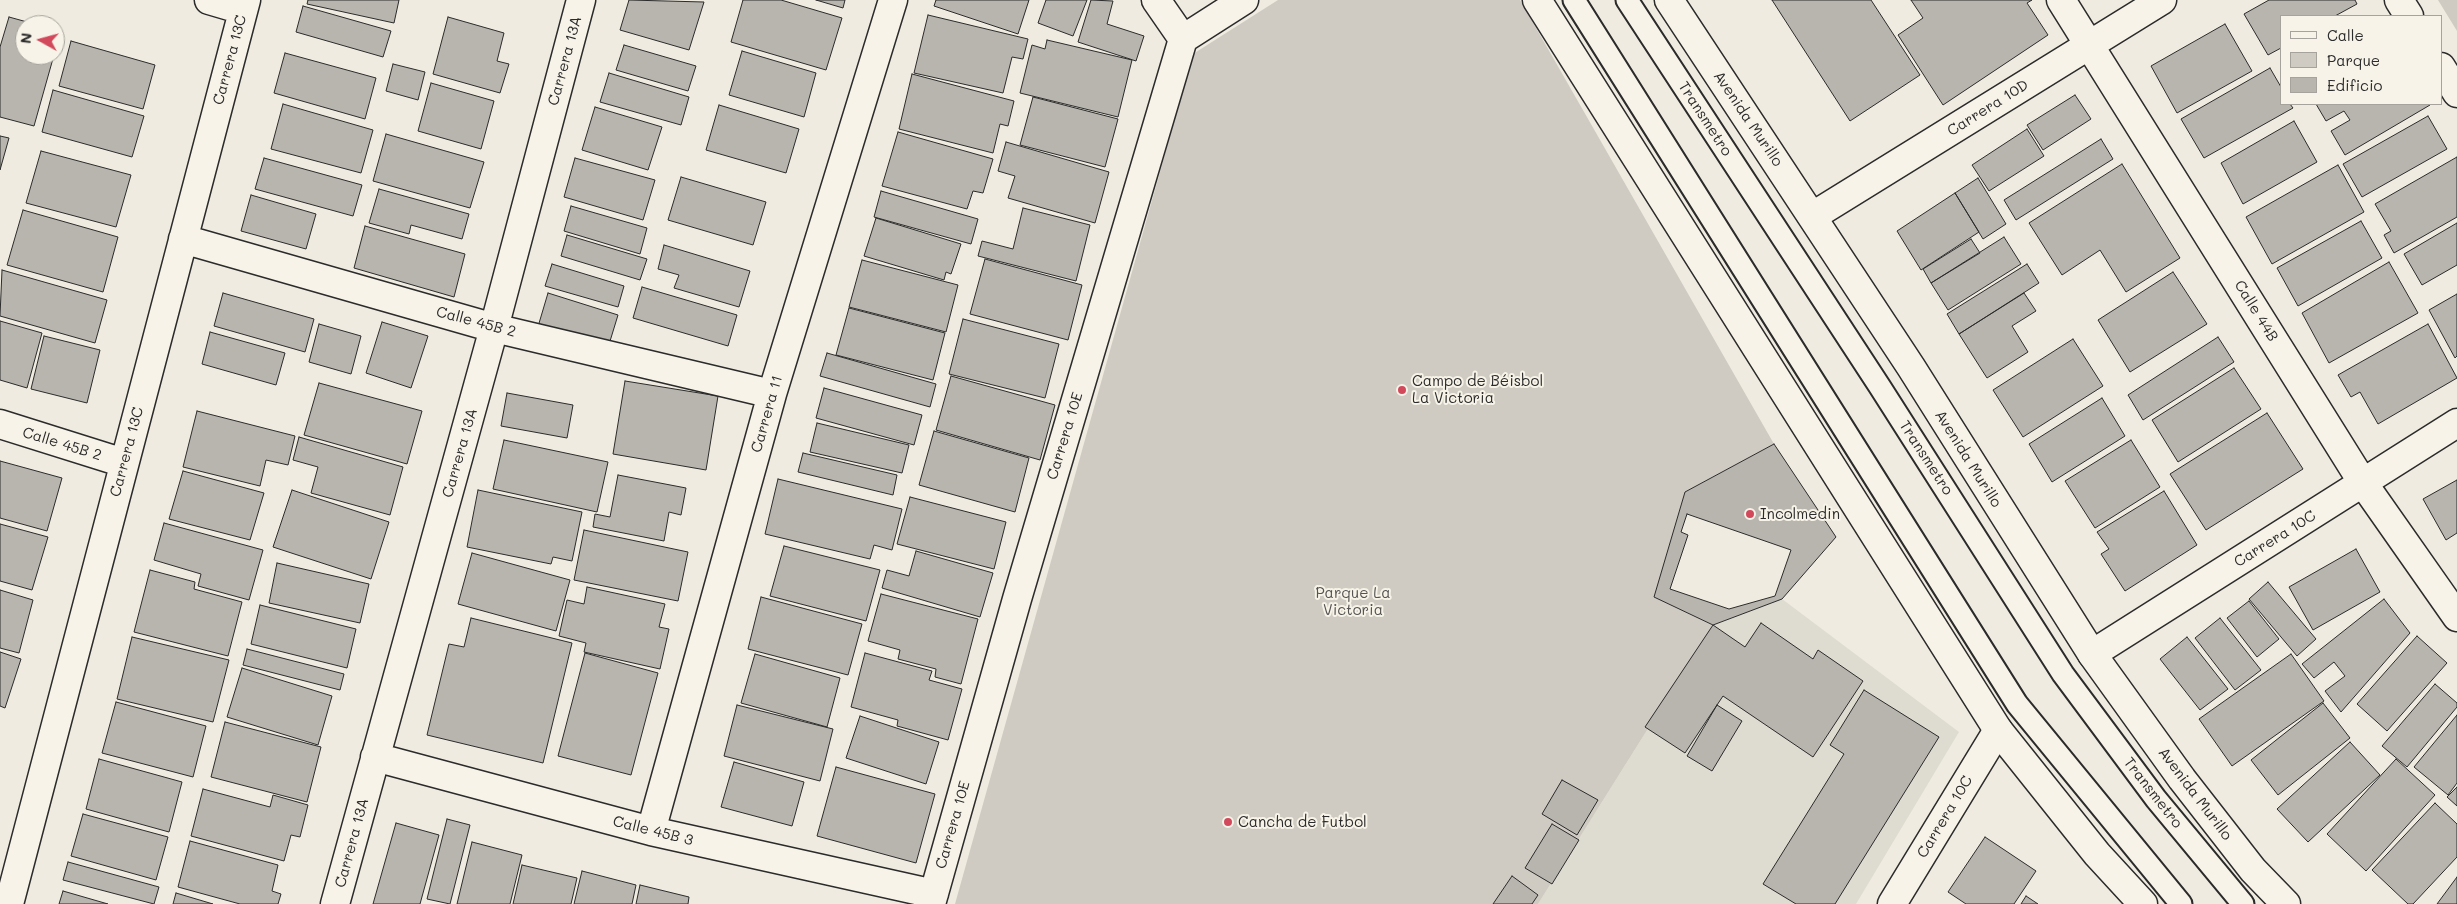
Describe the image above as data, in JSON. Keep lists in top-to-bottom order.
{
  "streets": {
    "street": [
      "Carrera 13C",
      "Carrera 13A",
      "Carrera 10D",
      "Avenida Murillo",
      "Calle 44B",
      "Calle 45B 2",
      "Carrera 11",
      "Carrera 10E",
      "Carrera 10C",
      "Calle 45B 3"
    ],
    "lane": ["Transmetro"]
  },
  "crossings": [
    ["Carrera 13C", "Calle 45B 2"],
    ["Carrera 13A", "Calle 45B 2"],
    ["Carrera 13A", "Calle 45B 3"],
    ["Carrera 10D", "Avenida Murillo"],
    ["Carrera 10D", "Calle 44B"],
    ["Avenida Murillo", "Carrera 10C"],
    ["Calle 44B", "Carrera 10C"],
    ["Calle 45B 2", "Carrera 11"],
    ["Carrera 11", "Calle 45B 3"],
    ["Carrera 10E", "Calle 45B 3"]
  ],
  "parks": ["Parque La Victoria"],
  "places": ["Campo de Béisbol La Victoria", "Incolmedin", "Cancha de Futbol"],
  "legend": ["Calle", "Parque", "Edificio"],
  "north": "left"
}
